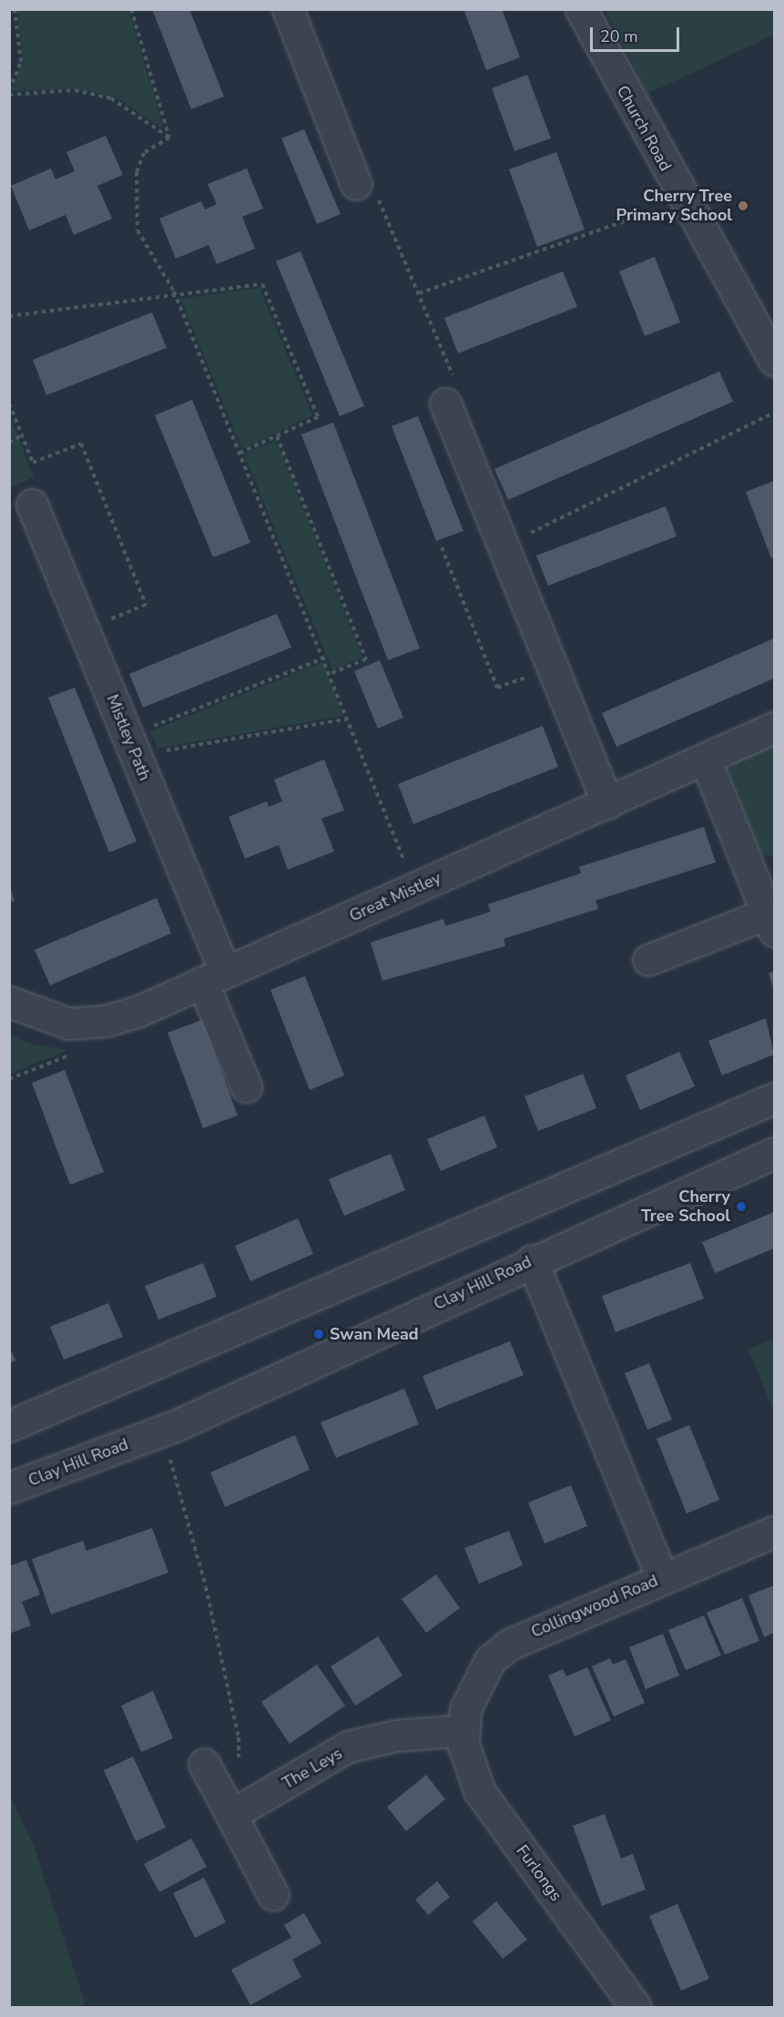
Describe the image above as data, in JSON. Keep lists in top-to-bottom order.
{
  "streets": {
    "street": [
      "Church Road",
      "Mistley Path",
      "Great Mistley",
      "Clay Hill Road",
      "Collingwood Road",
      "The Leys",
      "Furlongs"
    ]
  },
  "crossings": [
    ["Mistley Path", "Great Mistley"],
    ["Collingwood Road", "The Leys"],
    ["Collingwood Road", "Furlongs"],
    ["The Leys", "Furlongs"]
  ],
  "places": ["Cherry Tree Primary School", "Cherry Tree School", "Swan Mead"],
  "scale_bar": "20 m"
}
